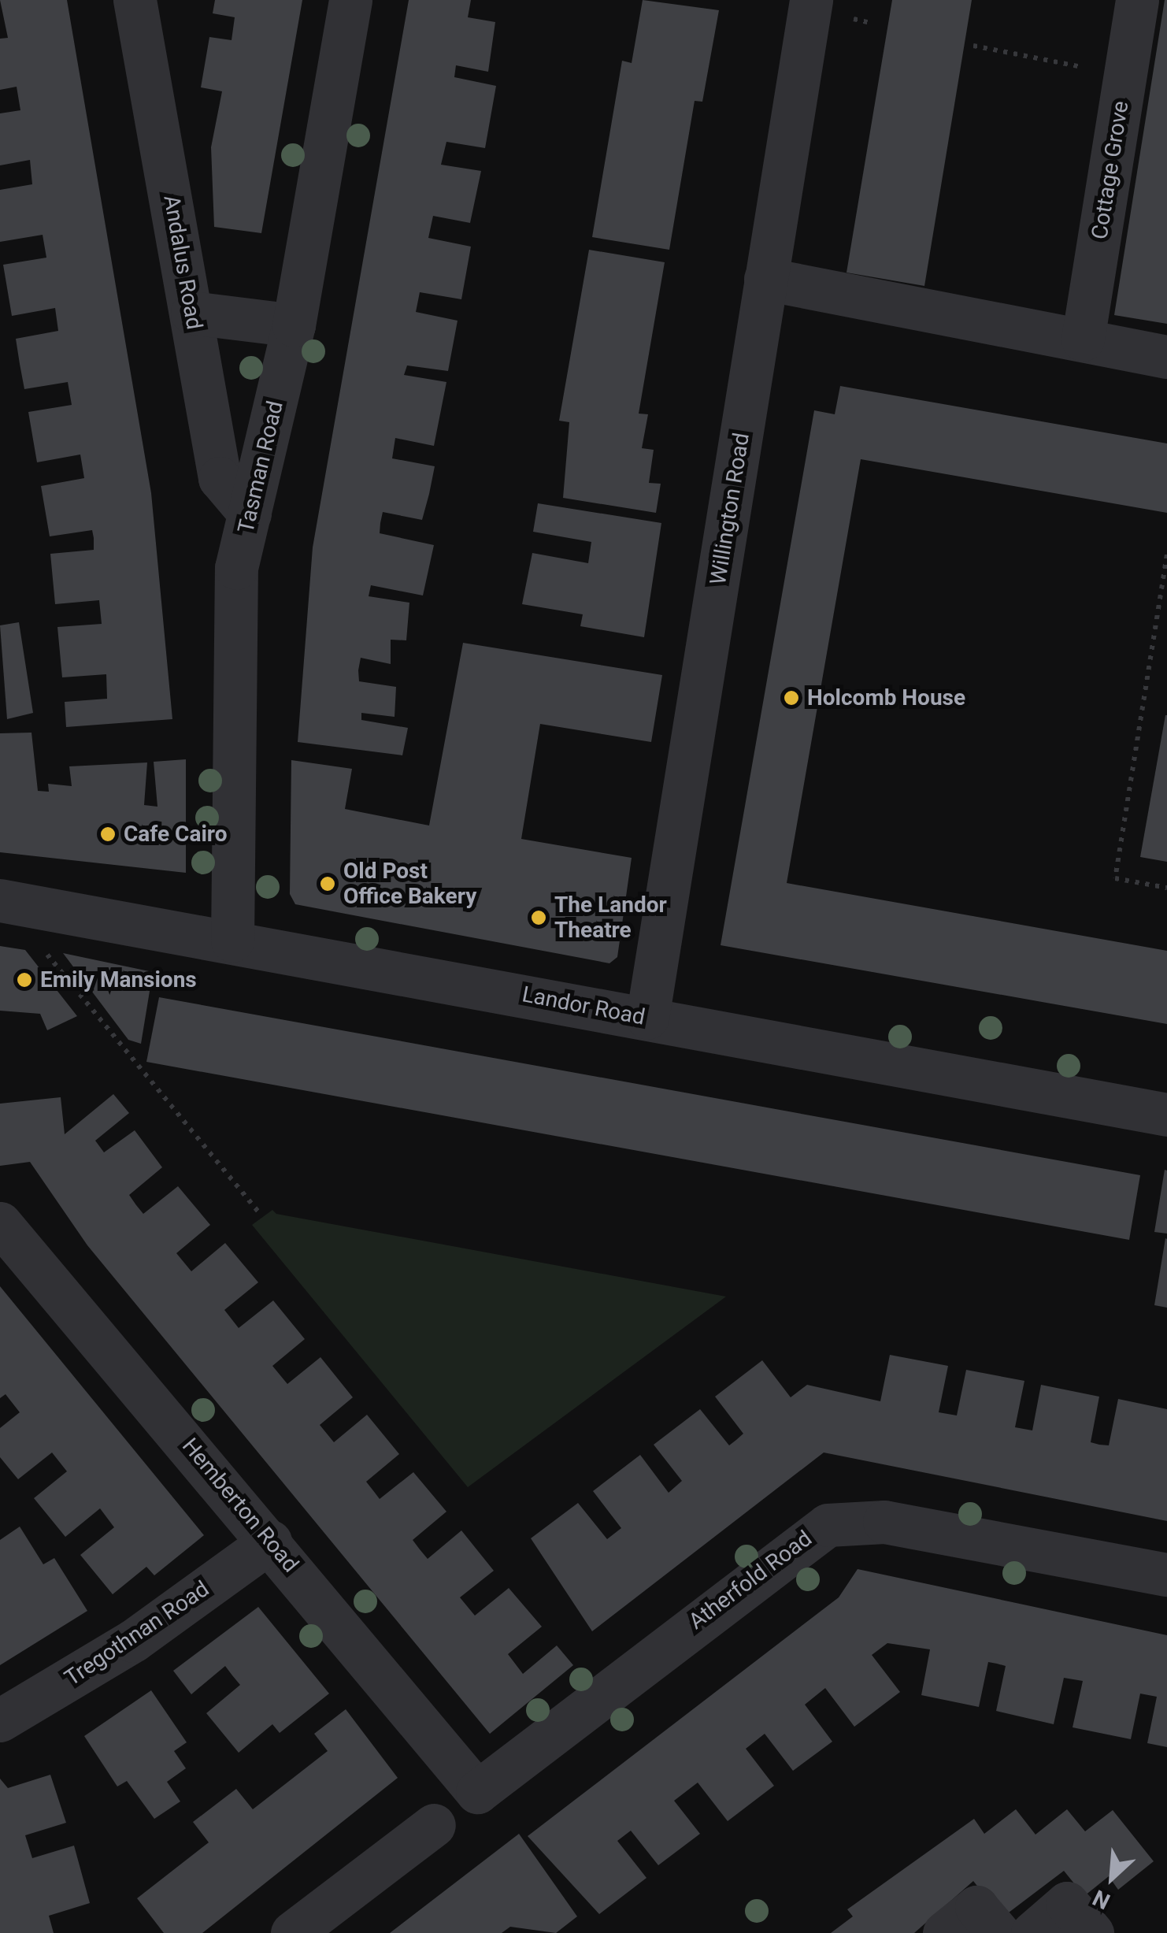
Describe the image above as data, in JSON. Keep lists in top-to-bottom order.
{
  "streets": {
    "street": [
      "Cottage Grove",
      "Andalus Road",
      "Tasman Road",
      "Willington Road",
      "Landor Road",
      "Hemberton Road",
      "Atherfold Road",
      "Tregothnan Road"
    ]
  },
  "crossings": [
    ["Andalus Road", "Tasman Road"],
    ["Tasman Road", "Landor Road"],
    ["Willington Road", "Landor Road"],
    ["Hemberton Road", "Atherfold Road"],
    ["Hemberton Road", "Tregothnan Road"]
  ],
  "places": [
    "Holcomb House",
    "Cafe Cairo",
    "Old Post Office Bakery",
    "The Landor Theatre",
    "Emily Mansions"
  ],
  "north": "bottom left"
}
